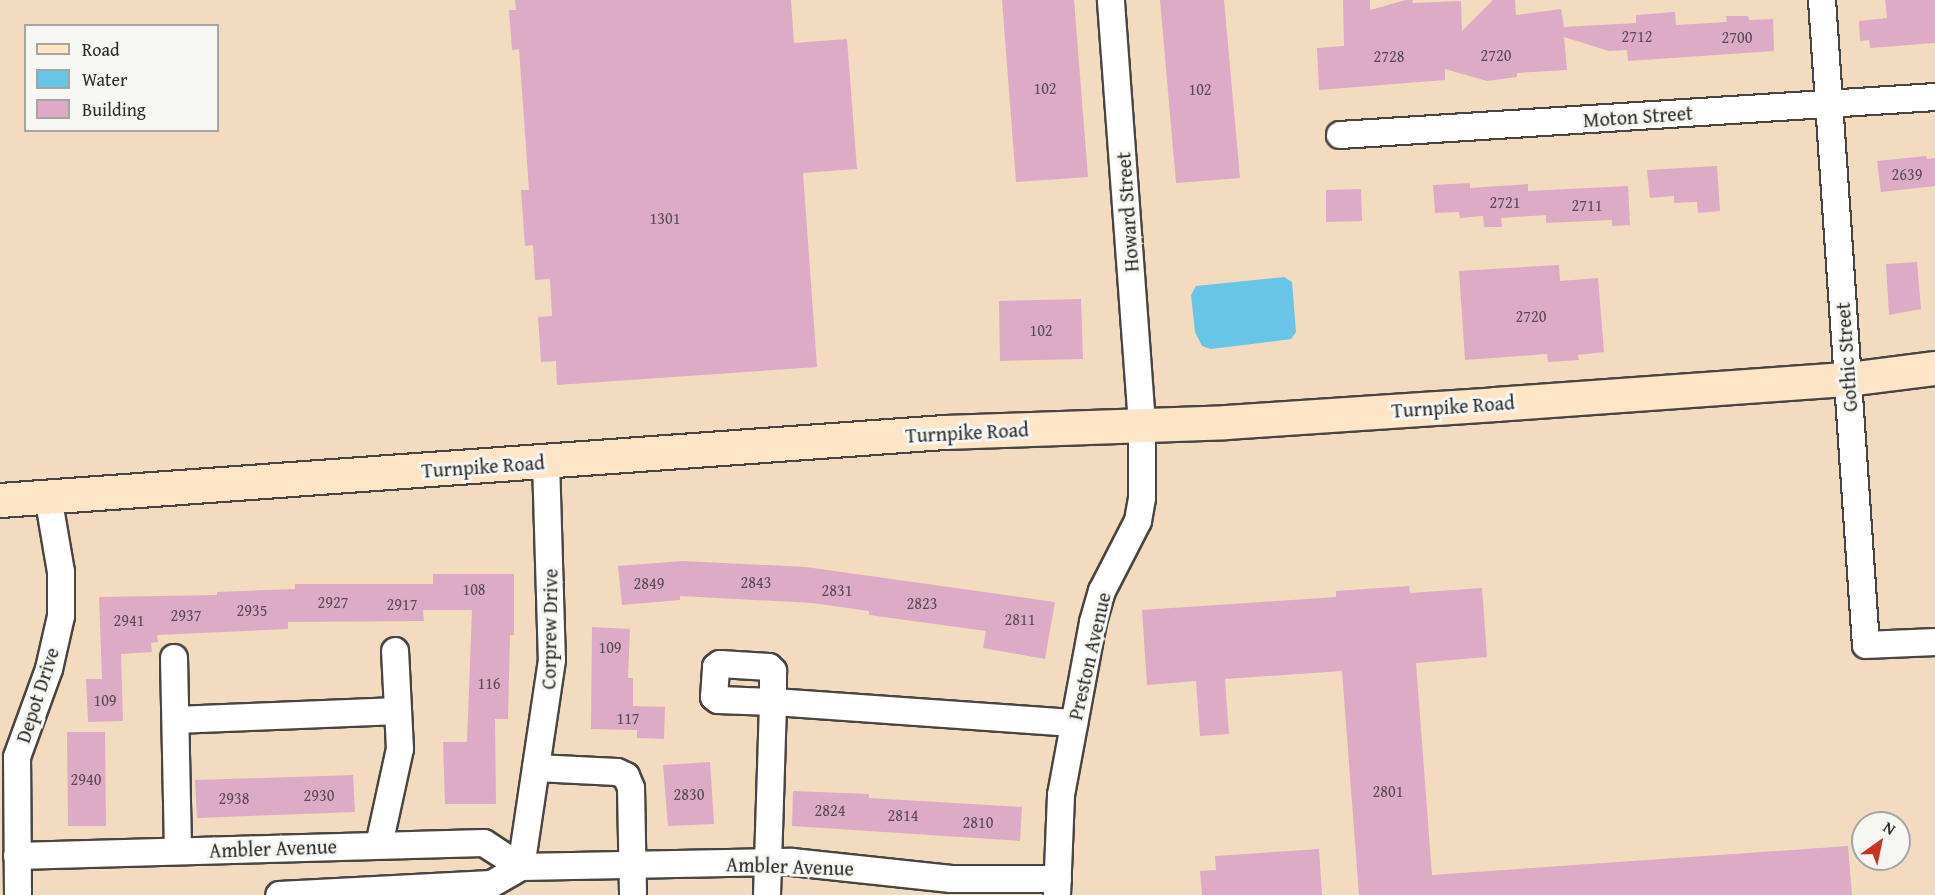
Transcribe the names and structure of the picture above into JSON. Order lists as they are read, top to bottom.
{
  "streets": {
    "main road": ["Turnpike Road"],
    "street": [
      "Moton Street",
      "Howard Street",
      "Gothic Street",
      "Corprew Drive",
      "Preston Avenue",
      "Depot Drive",
      "Ambler Avenue"
    ]
  },
  "crossings": [
    ["Moton Street", "Gothic Street"],
    ["Howard Street", "Turnpike Road"],
    ["Howard Street", "Preston Avenue"],
    ["Gothic Street", "Turnpike Road"],
    ["Turnpike Road", "Corprew Drive"],
    ["Turnpike Road", "Preston Avenue"],
    ["Turnpike Road", "Depot Drive"],
    ["Corprew Drive", "Ambler Avenue"],
    ["Preston Avenue", "Ambler Avenue"],
    ["Depot Drive", "Ambler Avenue"]
  ],
  "house_numbers": [
    "2712",
    "2700",
    "2720",
    "2728",
    "102",
    "102",
    "2639",
    "2721",
    "2711",
    "1301",
    "2720",
    "102",
    "2843",
    "2849",
    "108",
    "2831",
    "2927",
    "2823",
    "2917",
    "2935",
    "2937",
    "2811",
    "2941",
    "109",
    "116",
    "109",
    "117",
    "2940",
    "2801",
    "2830",
    "2930",
    "2938",
    "2824",
    "2814",
    "2810"
  ],
  "legend": ["Road", "Water", "Building"],
  "north": "top right"
}
